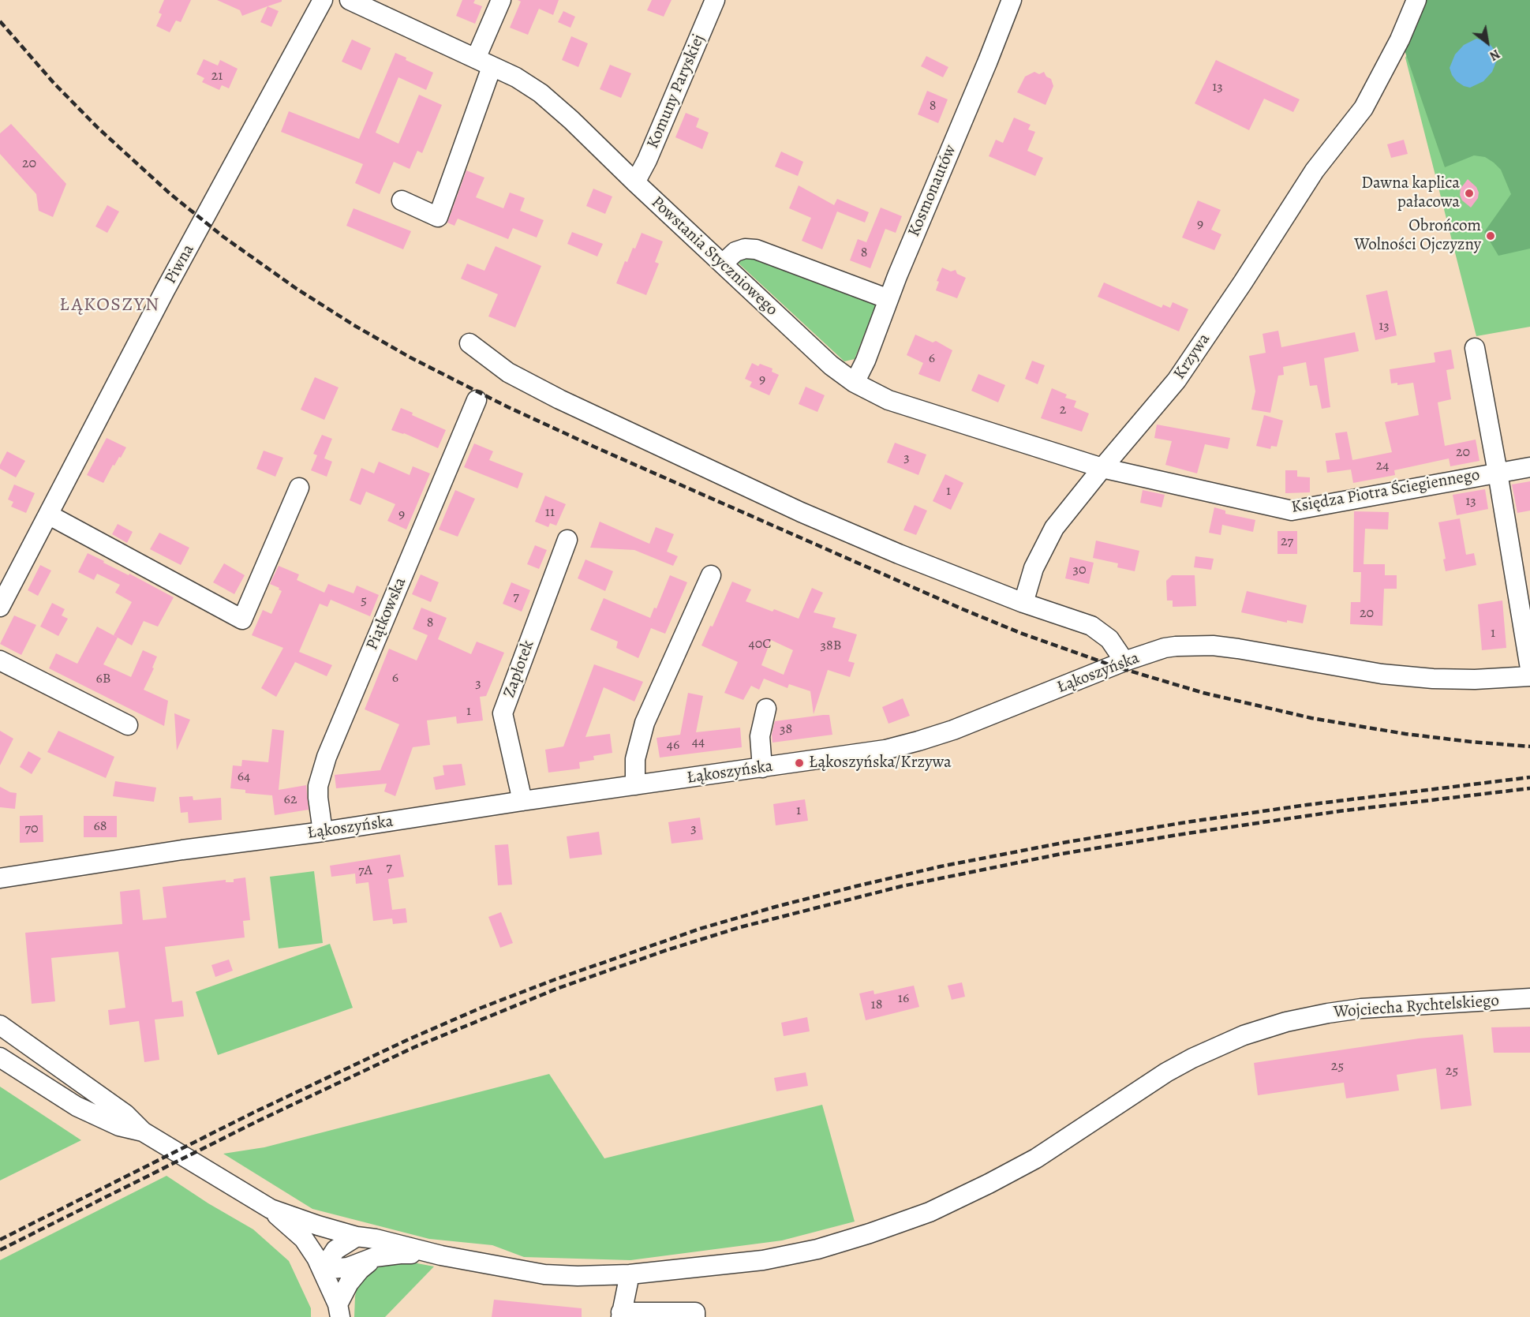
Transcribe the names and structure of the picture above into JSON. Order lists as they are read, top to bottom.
{
  "streets": {
    "street": [
      "Komuny Paryskiej",
      "Kosmonautów",
      "Powstania Styczniowego",
      "Piwna",
      "Krzywa",
      "Księdza Piotra Ściegiennego",
      "Piątkowska",
      "Zapłotek",
      "Łąkoszyńska",
      "Wojciecha Rychtelskiego"
    ]
  },
  "crossings": [
    ["Komuny Paryskiej", "Powstania Styczniowego"],
    ["Kosmonautów", "Powstania Styczniowego"],
    ["Powstania Styczniowego", "Krzywa"],
    ["Powstania Styczniowego", "Księdza Piotra Ściegiennego"],
    ["Krzywa", "Księdza Piotra Ściegiennego"],
    ["Piątkowska", "Łąkoszyńska"],
    ["Zapłotek", "Łąkoszyńska"]
  ],
  "districts": ["ŁĄKOSZYN"],
  "places": ["Dawna kaplica pałacowa", "Obrońcom Wolności Ojczyzny", "Łąkoszyńska/Krzywa"],
  "house_numbers": [
    "21",
    "13",
    "8",
    "20",
    "9",
    "8",
    "13",
    "6",
    "9",
    "2",
    "20",
    "3",
    "24",
    "1",
    "13",
    "11",
    "9",
    "27",
    "30",
    "7",
    "5",
    "20",
    "8",
    "1",
    "40C",
    "38B",
    "6",
    "6B",
    "3",
    "1",
    "38",
    "44",
    "46",
    "64",
    "62",
    "1",
    "68",
    "70",
    "3",
    "7",
    "7A",
    "16",
    "18",
    "25",
    "25"
  ],
  "north": "bottom right"
}
